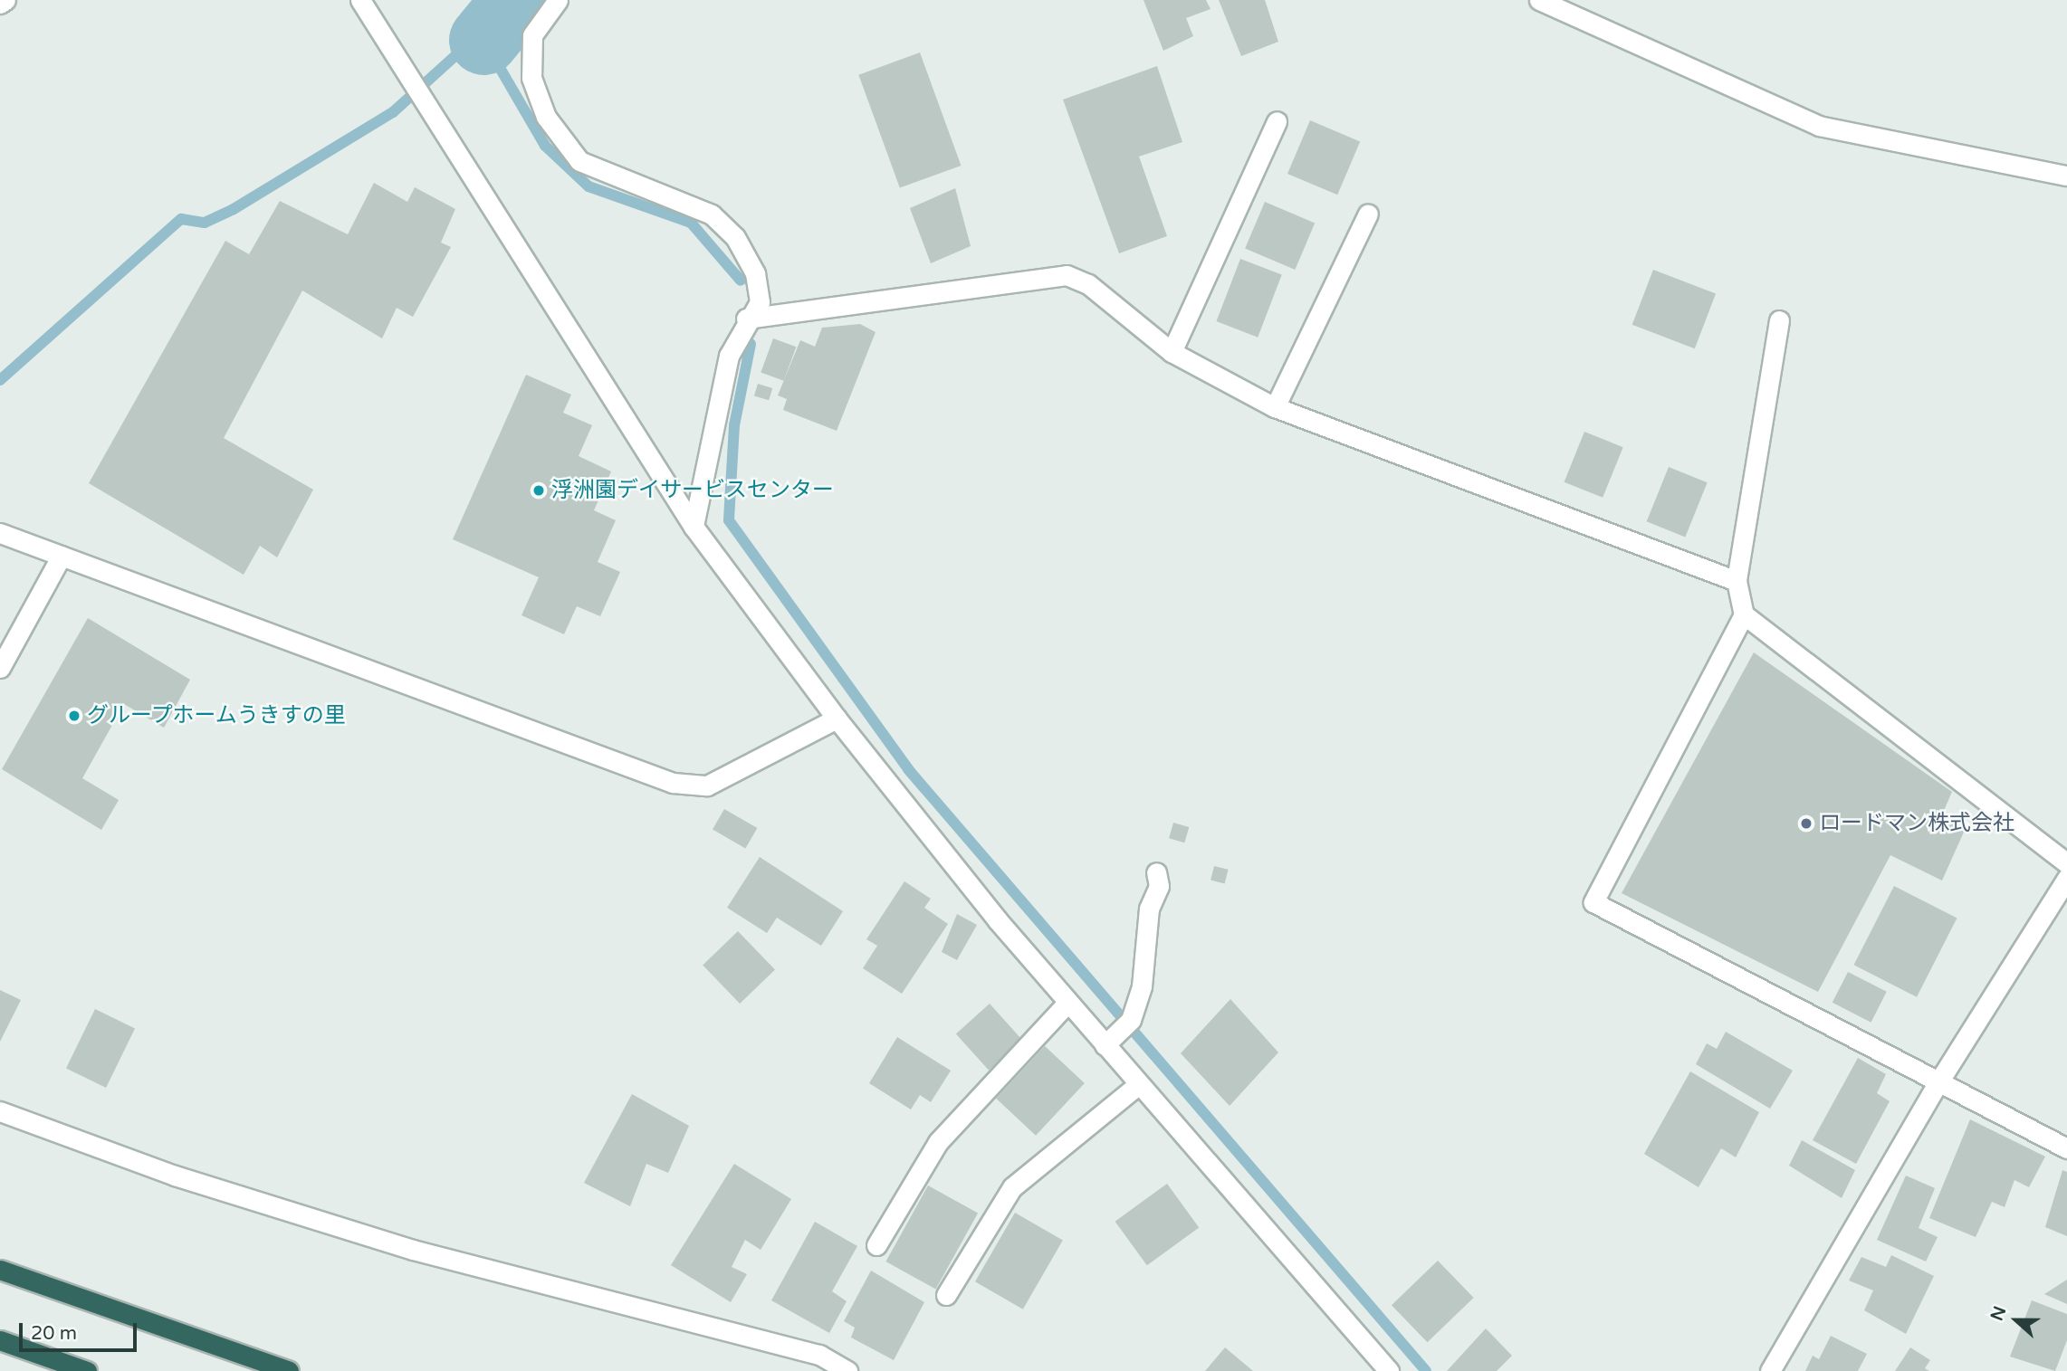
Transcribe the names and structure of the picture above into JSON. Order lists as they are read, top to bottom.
{
  "places": ["浮洲園デイサービスセンター", "グループホームうきすの里", "ロードマン株式会社"],
  "scale_bar": "20 m",
  "north": "left"
}
